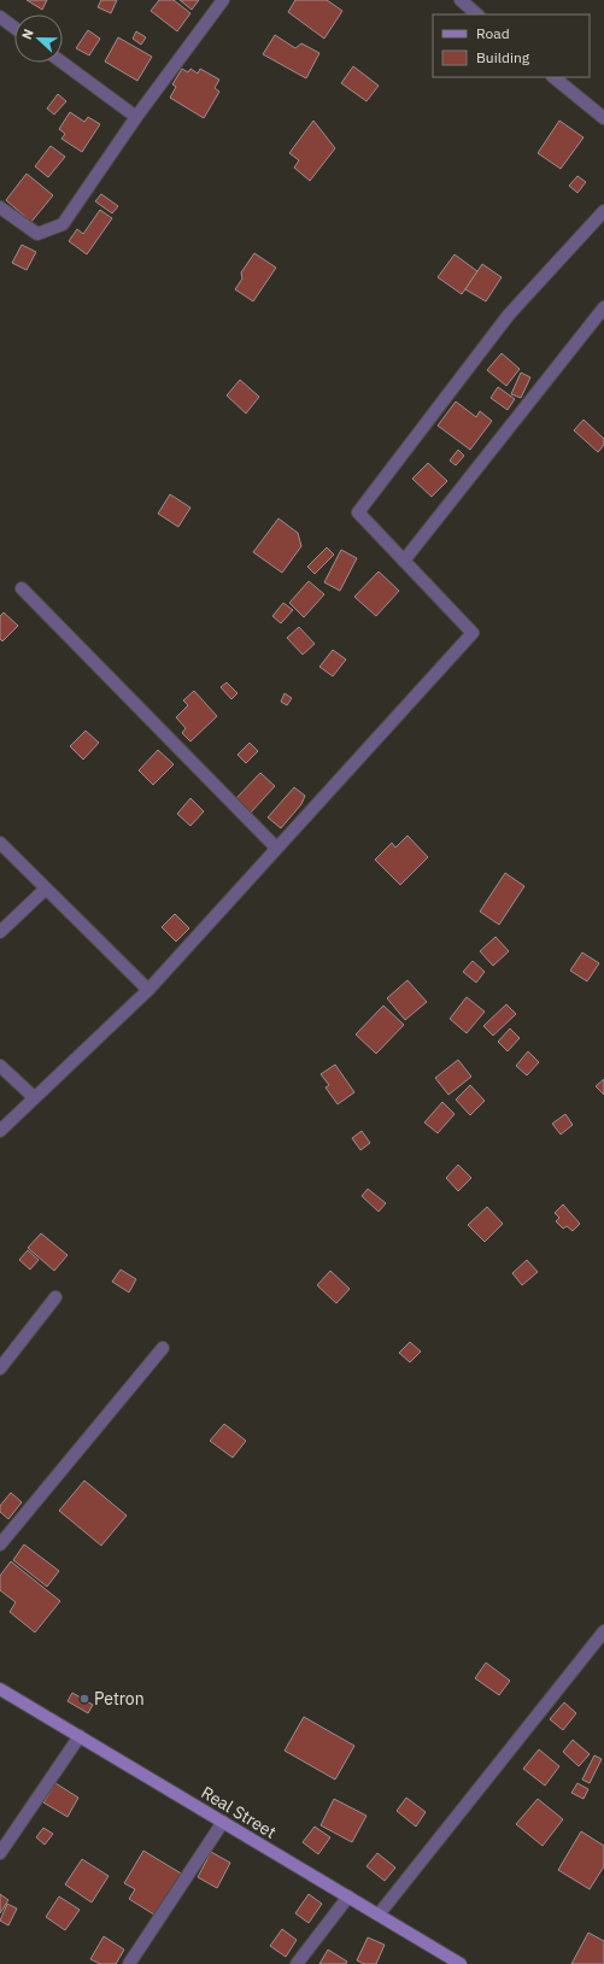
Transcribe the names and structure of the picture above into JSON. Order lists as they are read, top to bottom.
{
  "streets": {
    "main road": ["Real Street"]
  },
  "places": ["Petron"],
  "legend": ["Road", "Building"],
  "north": "left"
}
